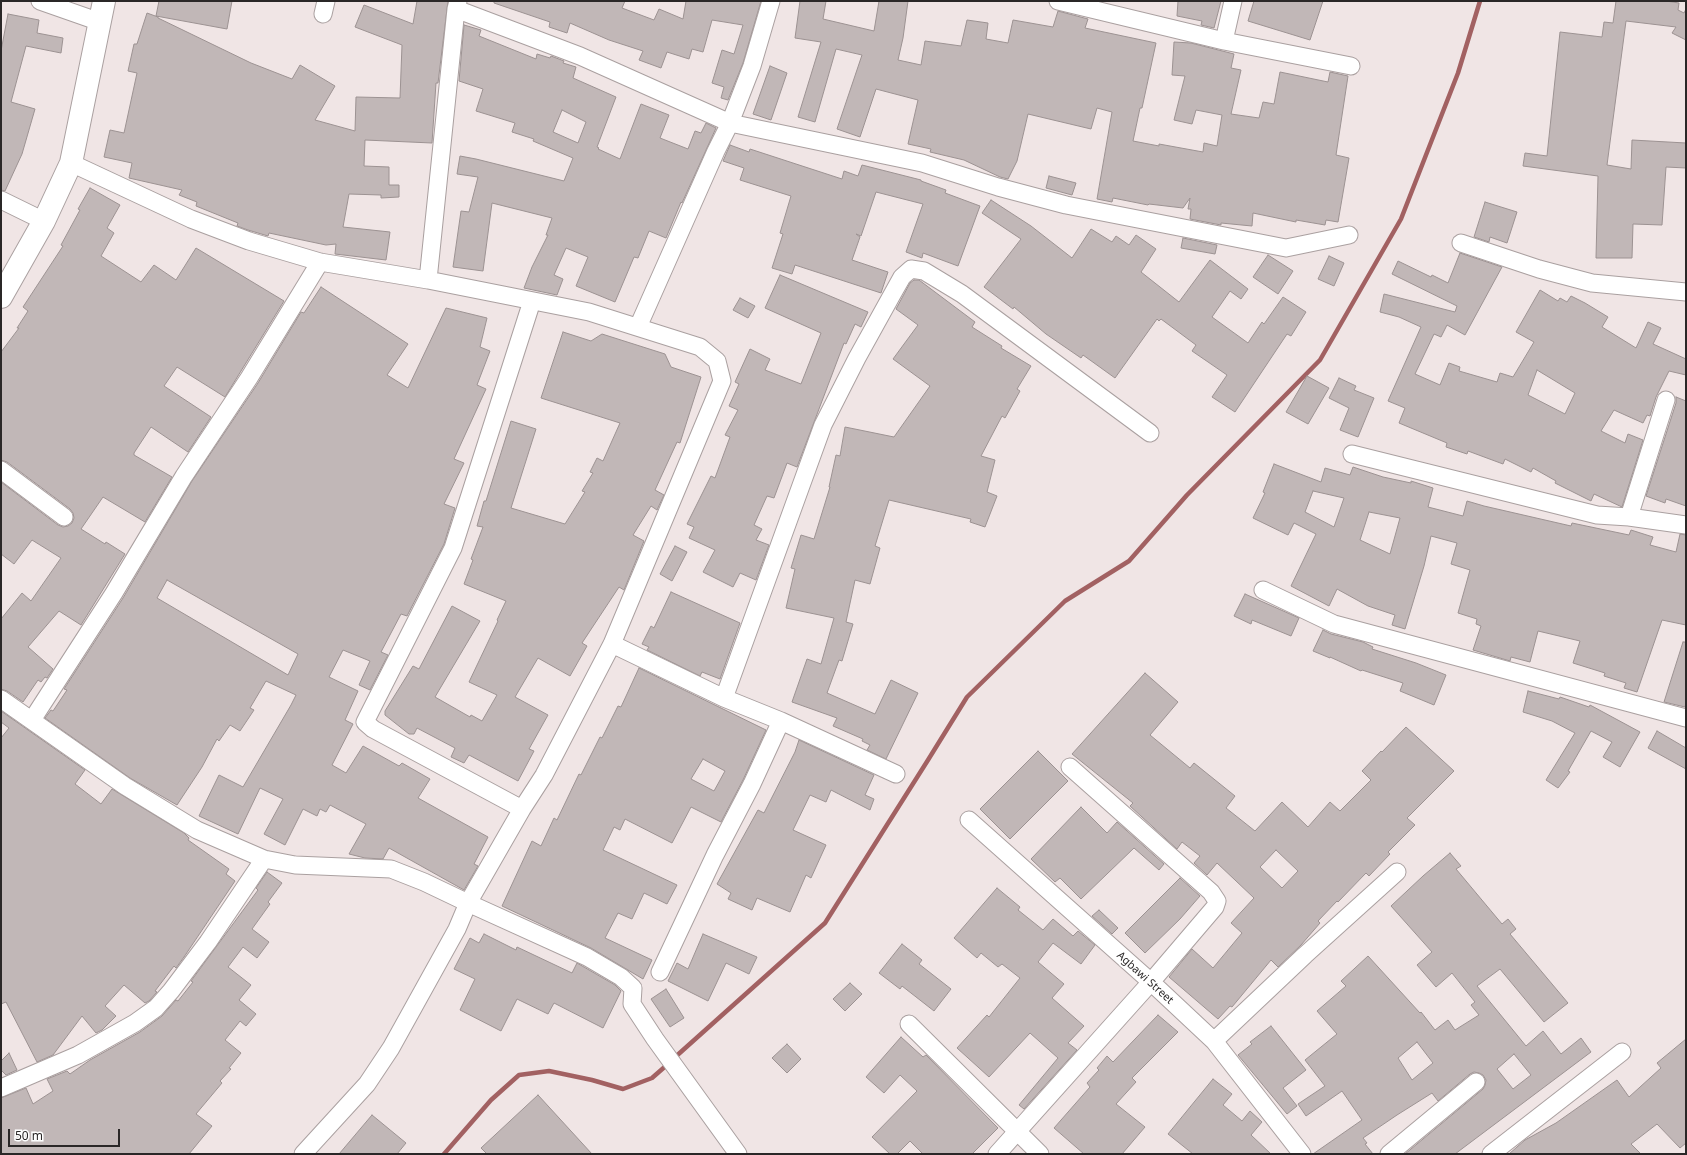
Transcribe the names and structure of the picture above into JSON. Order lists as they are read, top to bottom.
{
  "streets": {
    "street": ["Agbawi Street"]
  },
  "scale_bar": "50 m"
}
